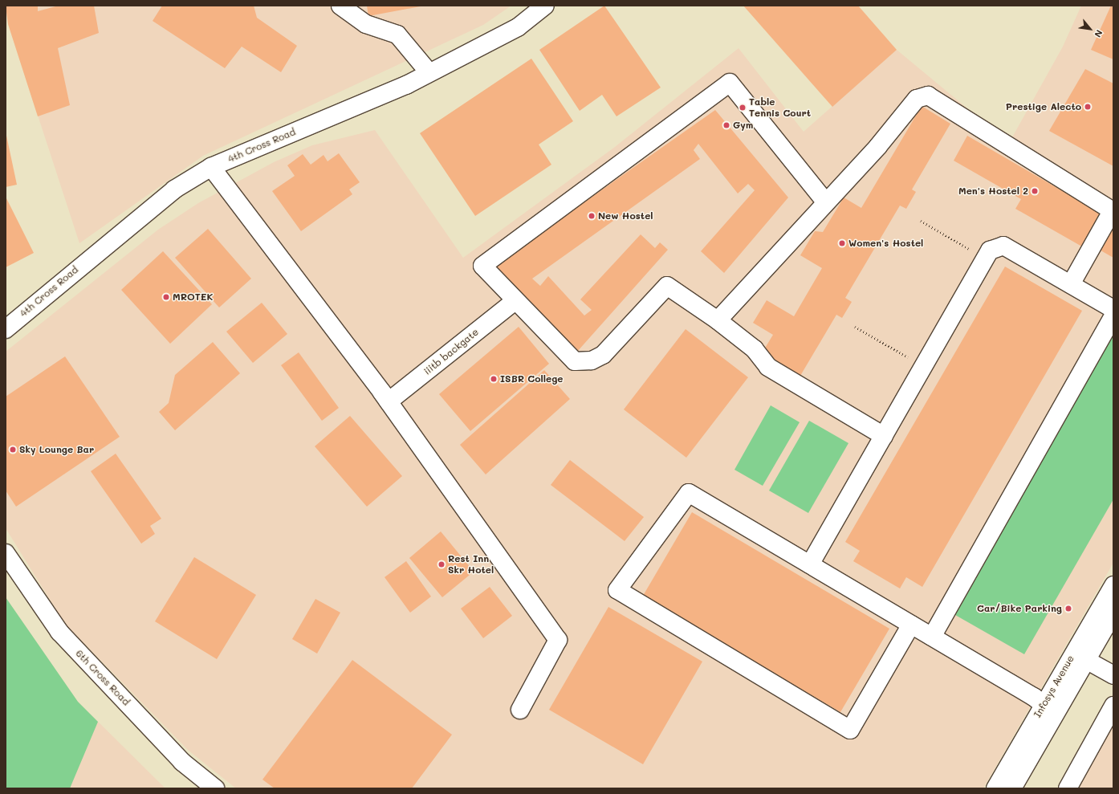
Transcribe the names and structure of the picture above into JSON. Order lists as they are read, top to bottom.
{
  "streets": {
    "street": [
      "4th Cross Road",
      "iiitb backgate",
      "6th Cross Road",
      "Infosys Avenue"
    ]
  },
  "places": [
    "Prestige Alecto",
    "Table Tennis Court",
    "Gym",
    "Men's Hostel 2",
    "New Hostel",
    "Women's Hostel",
    "MROTEK",
    "ISBR College",
    "Sky Lounge Bar",
    "Rest Inn Skr Hotel",
    "Car/Bike Parking"
  ],
  "north": "bottom right"
}
